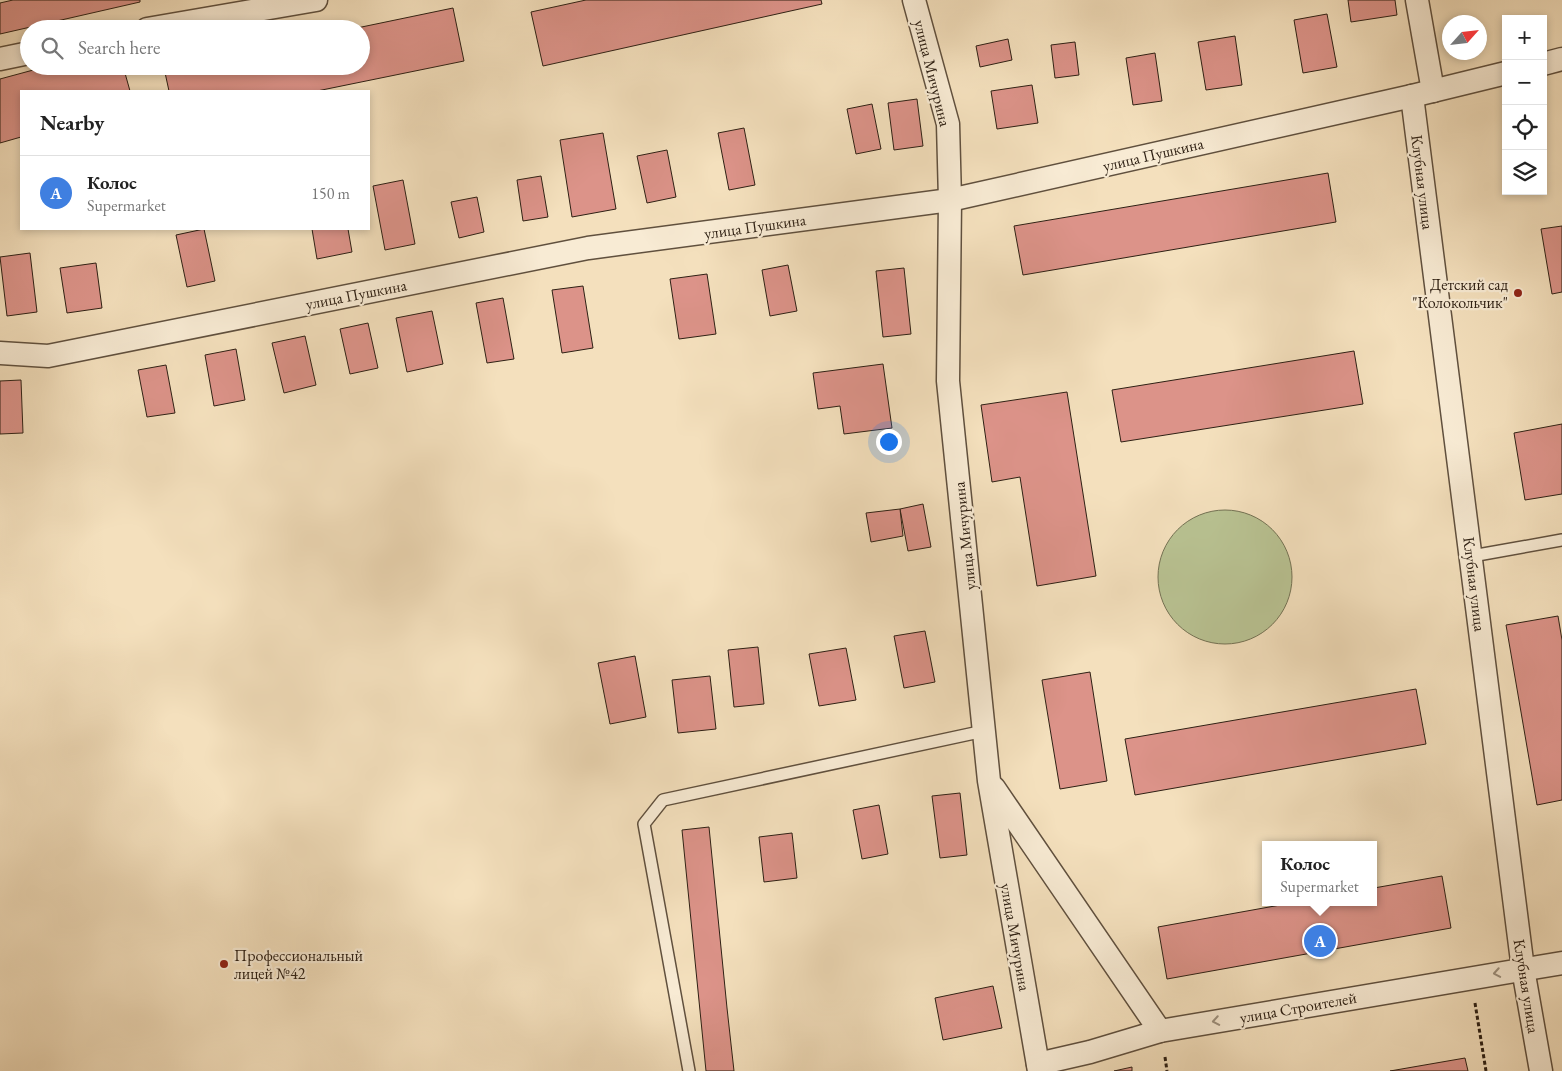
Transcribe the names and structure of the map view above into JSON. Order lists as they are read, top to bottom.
{
  "streets": {
    "street": [
      "улица Мичурина",
      "улица Пушкина",
      "Клубная улица",
      "улица Строителей"
    ]
  },
  "crossings": [
    ["улица Мичурина", "улица Пушкина"],
    ["улица Мичурина", "улица Строителей"],
    ["улица Пушкина", "Клубная улица"],
    ["Клубная улица", "улица Строителей"]
  ],
  "one_way": ["улица Строителей"],
  "places": ["Детский сад \"Колокольчик\"", "Профессиональный лицей №42"],
  "north": "top right",
  "page": {
    "map_buttons": ["+", "−"],
    "search": "Search here",
    "heading": "Nearby",
    "list": [
      {
        "mark": "A",
        "name": "Колос",
        "note": "Supermarket",
        "value": "150 m"
      }
    ],
    "popup": ["Колос", "Supermarket"],
    "pins": "A"
  }
}
